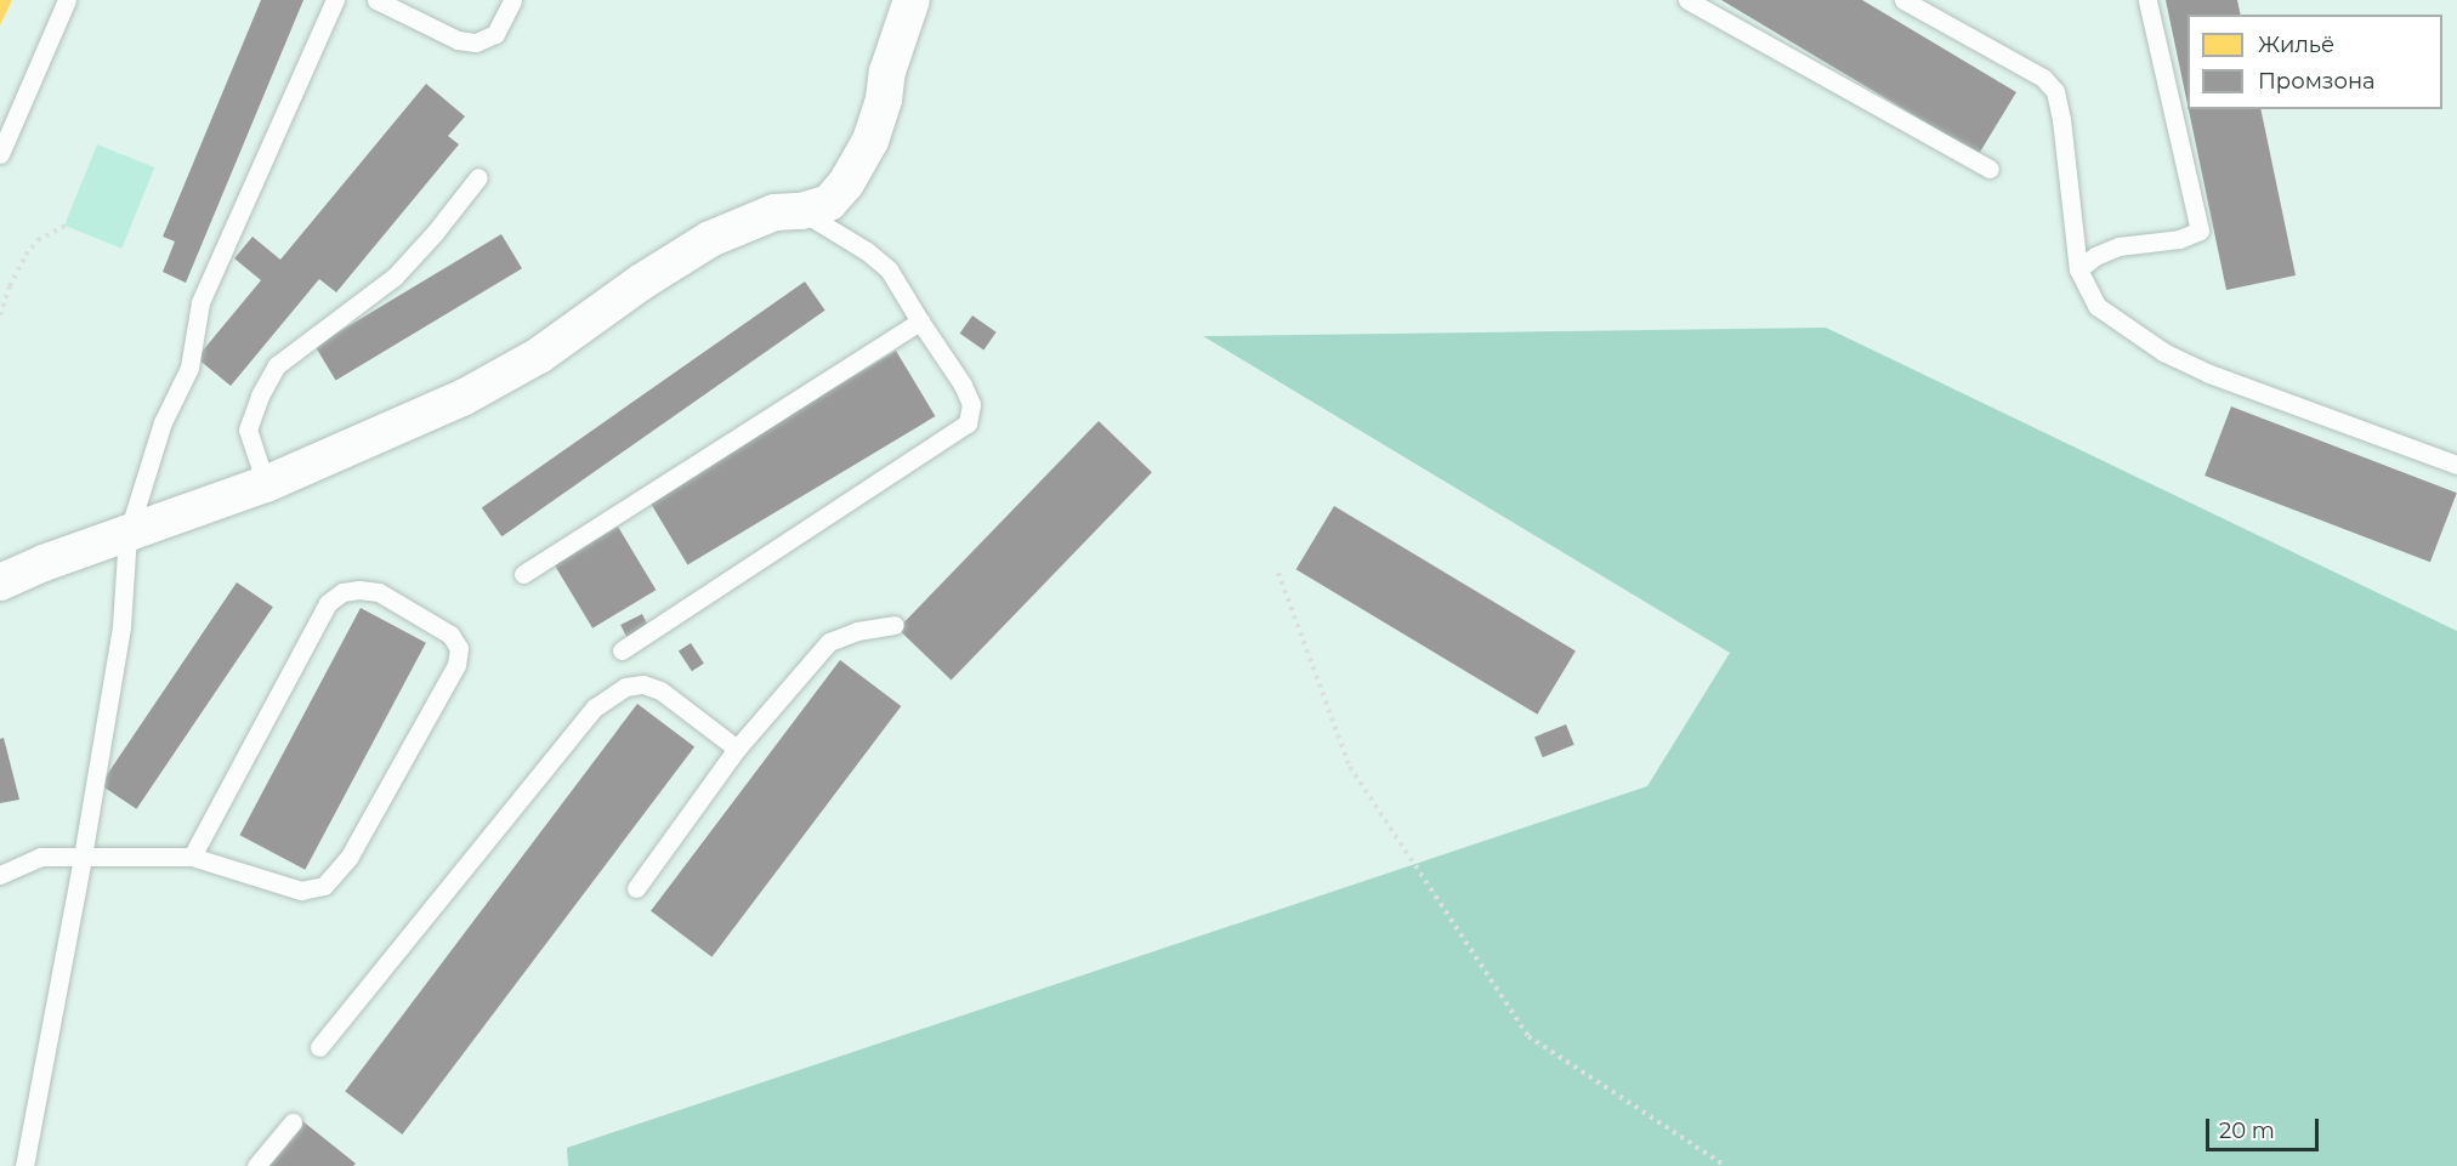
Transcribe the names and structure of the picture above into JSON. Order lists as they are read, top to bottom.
{
  "legend": ["Жильё", "Промзона"],
  "scale_bar": "20 m"
}
